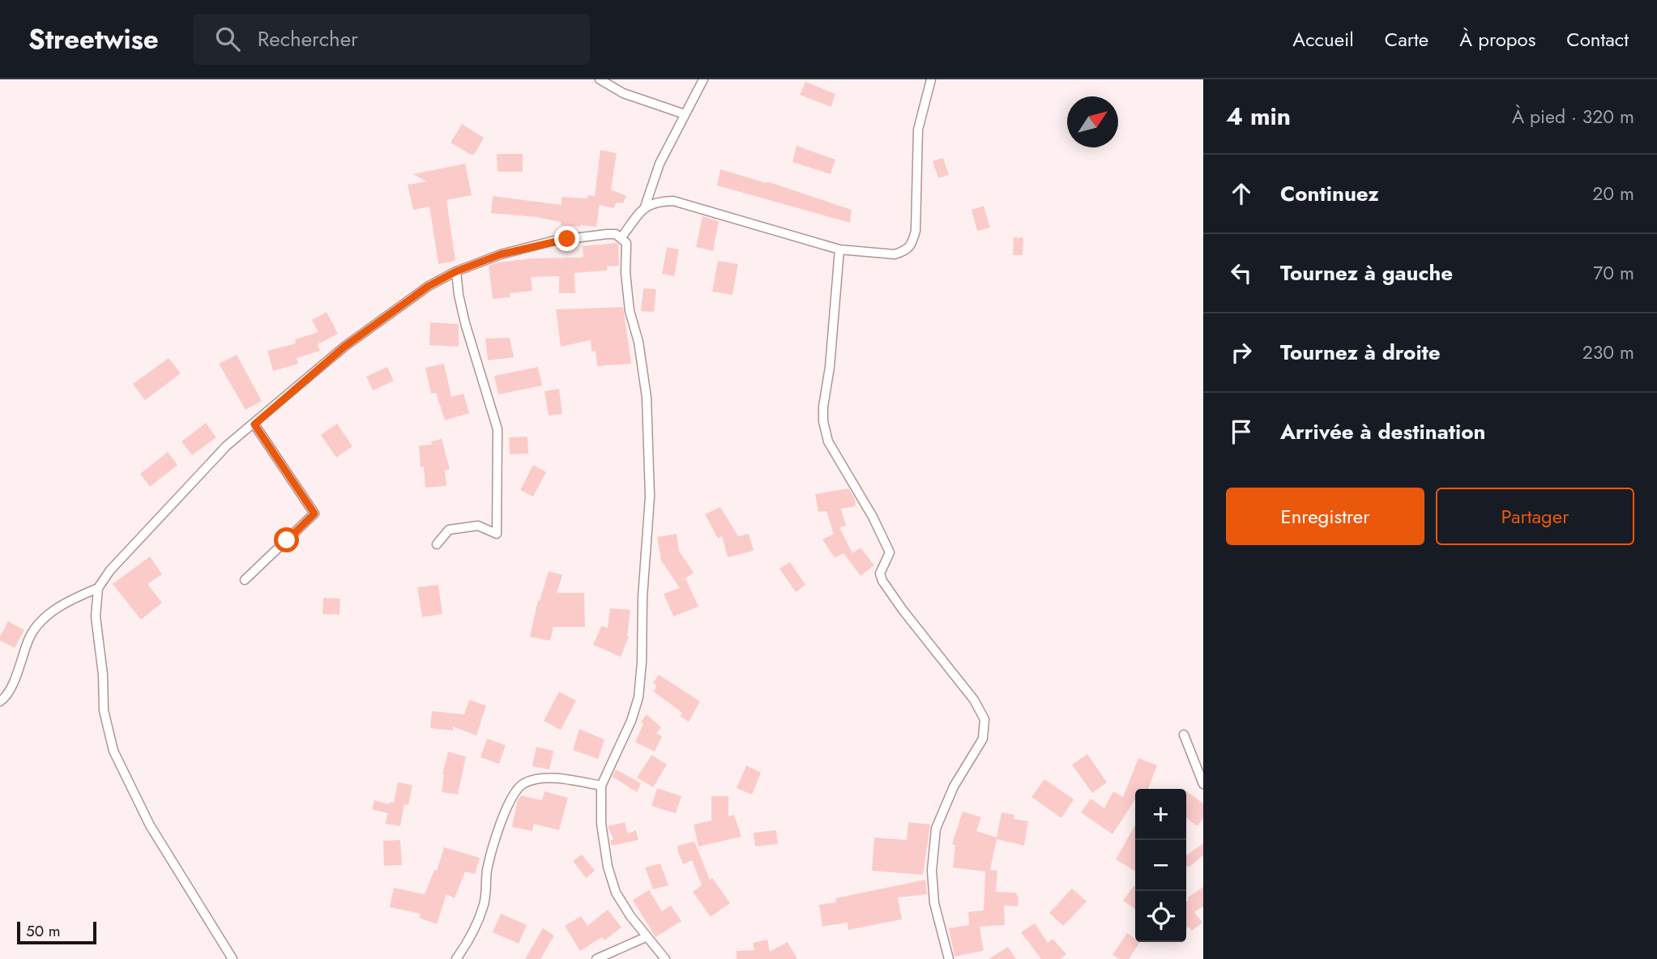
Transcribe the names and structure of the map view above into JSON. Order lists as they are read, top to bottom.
{
  "scale_bar": "50 m",
  "north": "top right",
  "page": {
    "header": "Streetwise",
    "search": "Rechercher",
    "nav": [
      "Accueil",
      "Carte",
      "À propos",
      "Contact"
    ],
    "heading": ["4 min", "À pied · 320 m"],
    "list": [
      ["Continuez", "20 m"],
      ["Tournez à gauche", "70 m"],
      ["Tournez à droite", "230 m"],
      "Arrivée à destination"
    ],
    "buttons": ["Enregistrer", "Partager"],
    "map_buttons": ["+", "−"],
    "scale": "50 m"
  }
}
